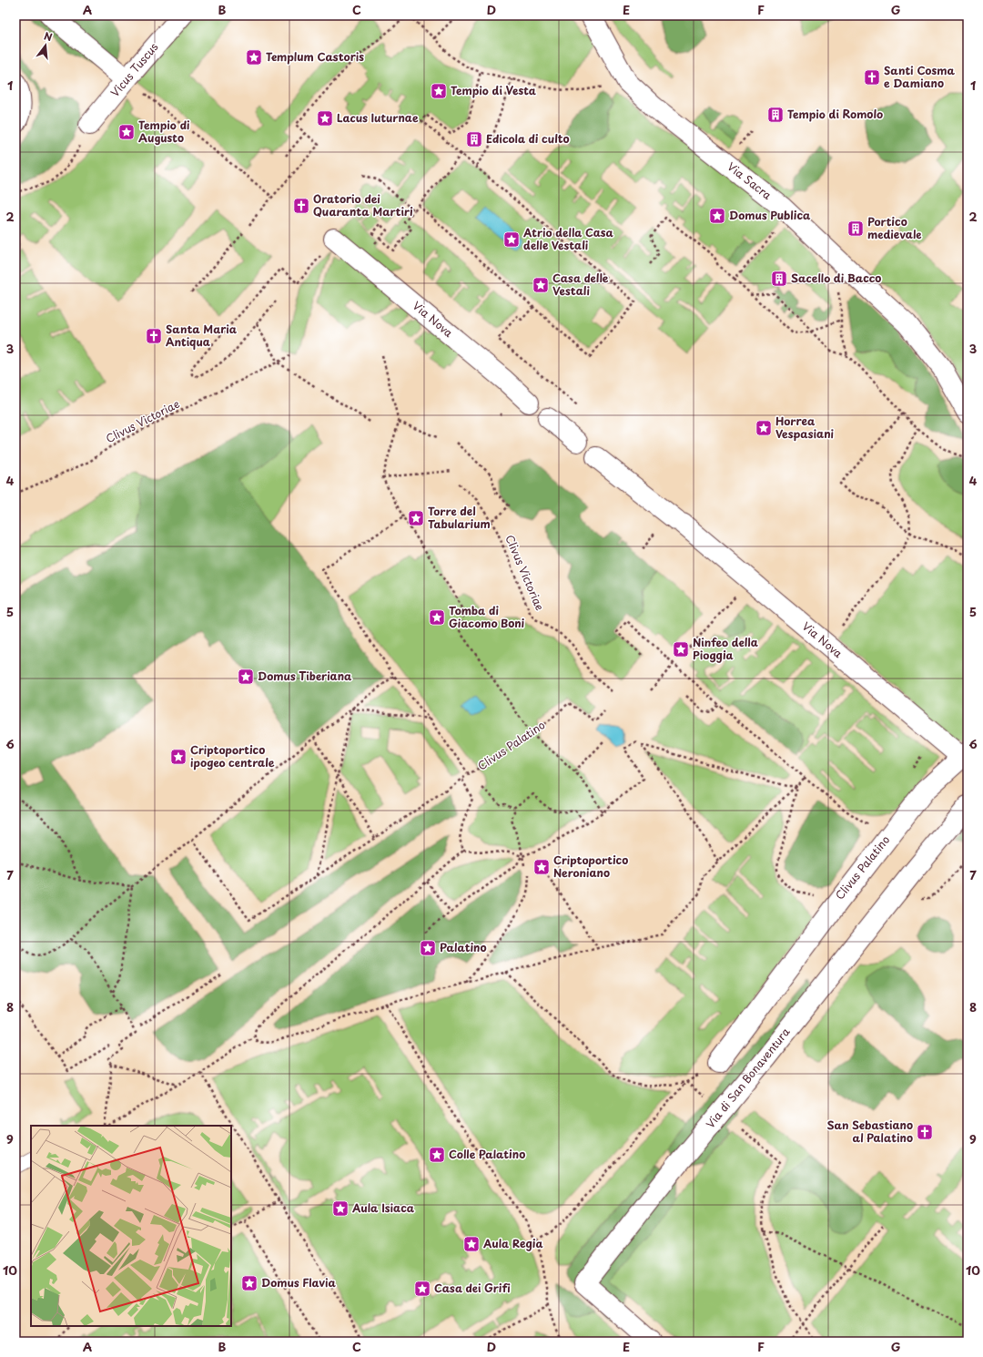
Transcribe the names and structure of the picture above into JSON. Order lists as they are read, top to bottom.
{
  "streets": {
    "street": [
      "Vicus Tuscus",
      "Via Sacra",
      "Via Nova",
      "Clivus Palatino",
      "Via di San Bonaventura"
    ],
    "path": ["Clivus Victoriae"]
  },
  "crossings": [
    ["Via Nova", "Clivus Palatino"]
  ],
  "places": {
    "place": [
      "Templum Castoris",
      "Tempio di Vesta",
      "Lacus Iuturnae",
      "Tempio di Augusto",
      "Domus Publica",
      "Atrio della Casa delle Vestali",
      "Casa delle Vestali",
      "Horrea Vespasiani",
      "Torre del Tabularium",
      "Tomba di Giacomo Boni",
      "Ninfeo della Pioggia",
      "Domus Tiberiana",
      "Criptoportico ipogeo centrale",
      "Criptoportico Neroniano",
      "Palatino",
      "Colle Palatino",
      "Aula Isiaca",
      "Aula Regia",
      "Domus Flavia",
      "Casa dei Grifi"
    ],
    "church": [
      "Santi Cosma e Damiano",
      "Oratorio dei Quaranta Martiri",
      "Santa Maria Antiqua",
      "San Sebastiano al Palatino"
    ],
    "building": [
      "Tempio di Romolo",
      "Edicola di culto",
      "Portico medievale",
      "Sacello di Bacco"
    ]
  },
  "north": "top",
  "grid": {
    "columns": [
      "A",
      "B",
      "C",
      "D",
      "E",
      "F",
      "G"
    ],
    "rows": [
      "1",
      "2",
      "3",
      "4",
      "5",
      "6",
      "7",
      "8",
      "9",
      "10"
    ]
  }
}
